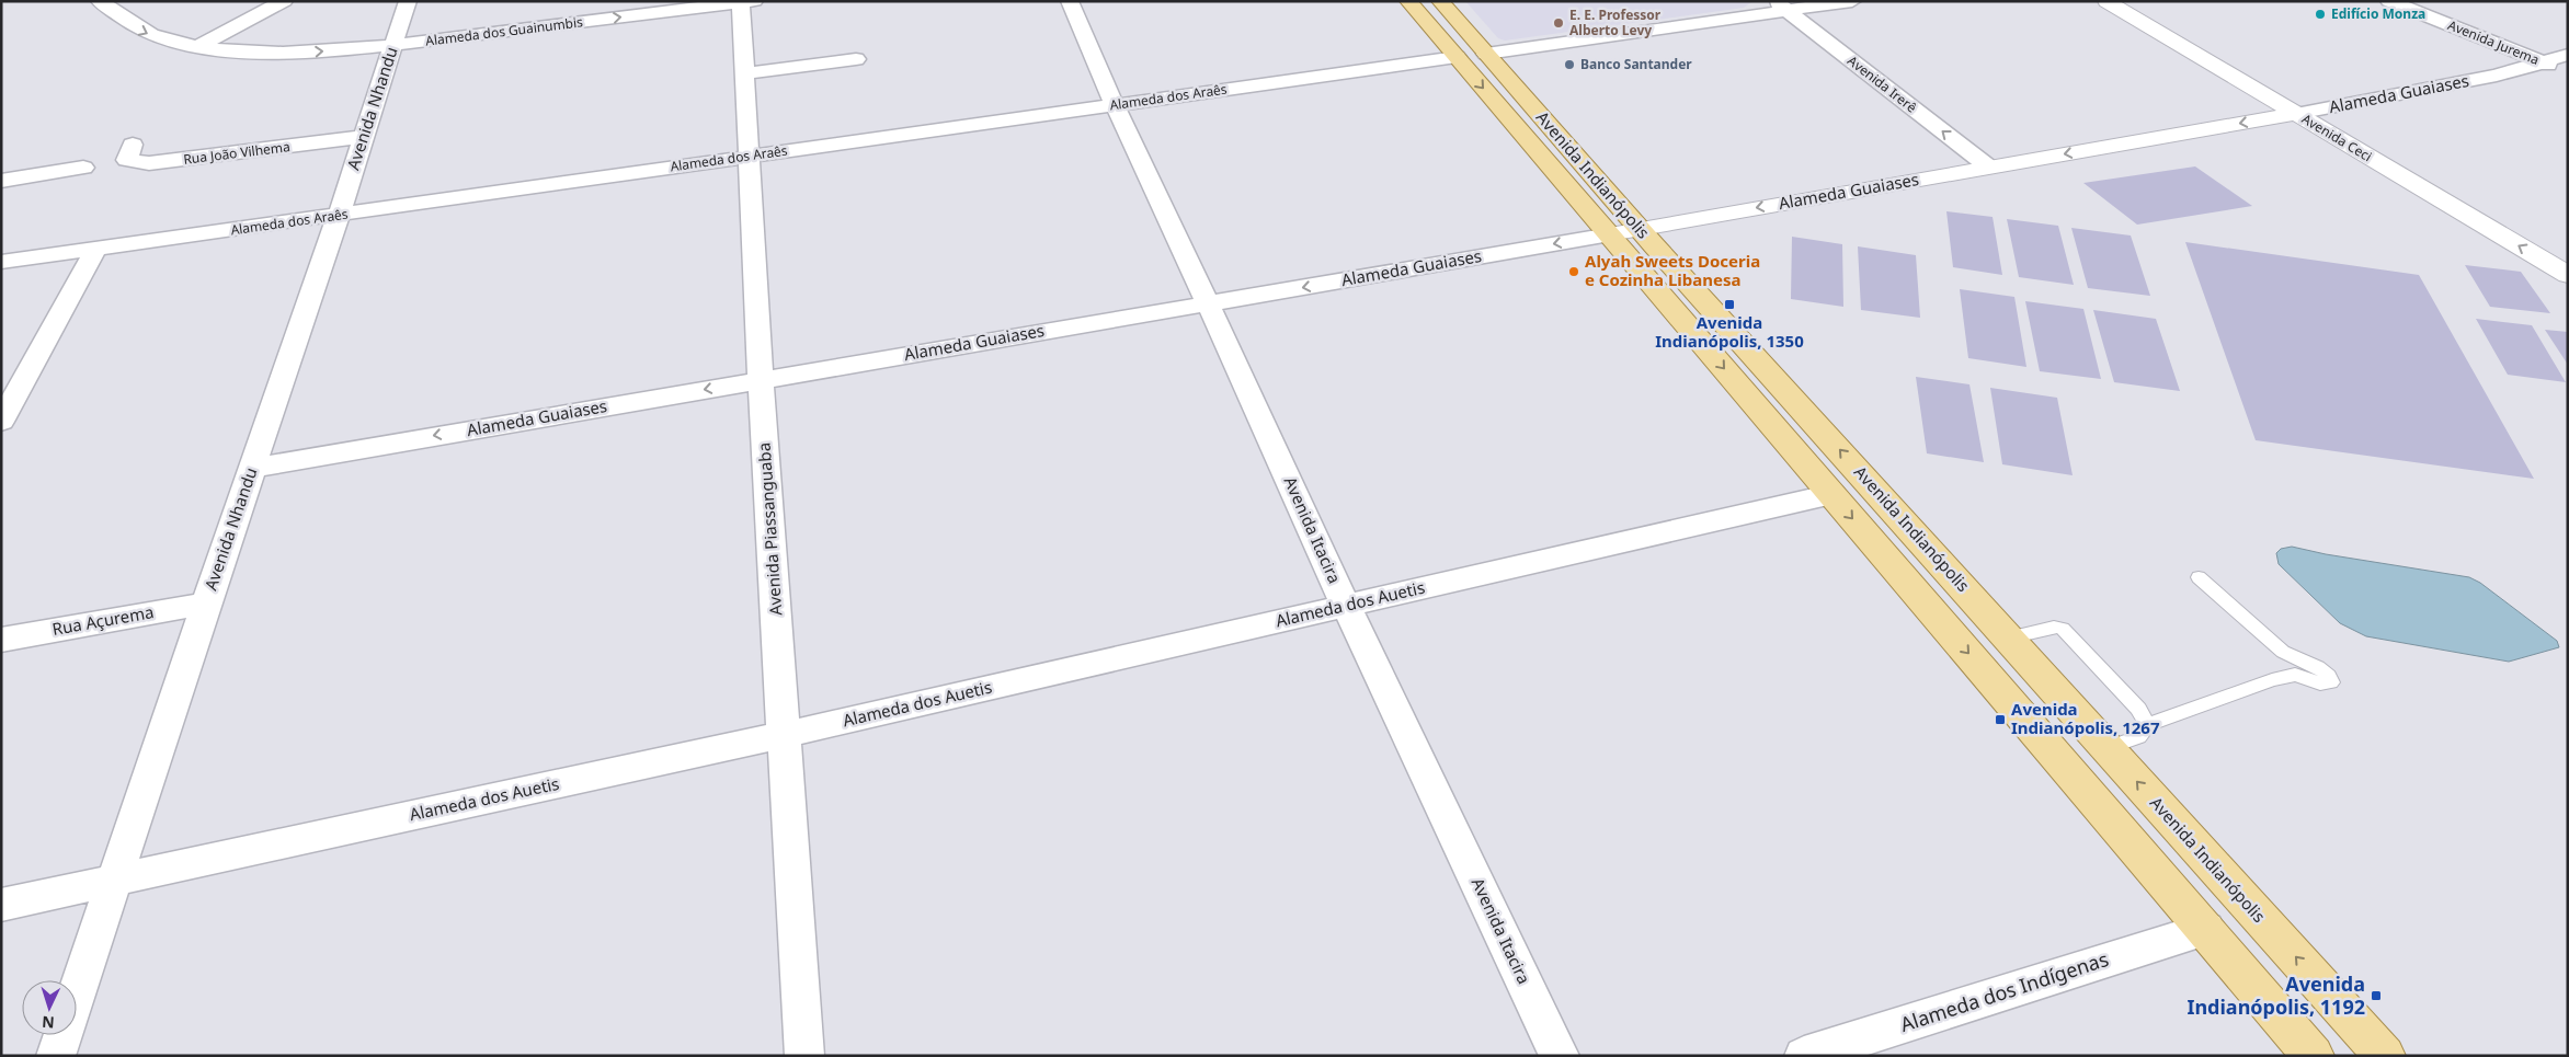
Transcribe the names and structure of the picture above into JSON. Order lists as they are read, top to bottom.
{
  "streets": {
    "main road": ["Avenida Indianópolis"],
    "street": [
      "Alameda dos Guainumbis",
      "Avenida Jurema",
      "Avenida Irerê",
      "Alameda Guaiases",
      "Alameda dos Araês",
      "Avenida Nhandu",
      "Avenida Ceci",
      "Rua João Vilhema",
      "Avenida Piassanguaba",
      "Avenida Itacira",
      "Alameda dos Auetis",
      "Rua Açurema",
      "Alameda dos Indígenas"
    ]
  },
  "crossings": [
    ["Alameda dos Guainumbis", "Avenida Nhandu"],
    ["Alameda dos Guainumbis", "Avenida Piassanguaba"],
    ["Avenida Jurema", "Alameda Guaiases"],
    ["Avenida Irerê", "Alameda Guaiases"],
    ["Alameda Guaiases", "Avenida Nhandu"],
    ["Alameda Guaiases", "Avenida Ceci"],
    ["Alameda Guaiases", "Avenida Indianópolis"],
    ["Alameda Guaiases", "Avenida Piassanguaba"],
    ["Alameda Guaiases", "Avenida Itacira"],
    ["Alameda dos Araês", "Avenida Nhandu"],
    ["Alameda dos Araês", "Avenida Indianópolis"],
    ["Alameda dos Araês", "Avenida Piassanguaba"],
    ["Alameda dos Araês", "Avenida Itacira"],
    ["Avenida Nhandu", "Rua João Vilhema"],
    ["Avenida Nhandu", "Alameda dos Auetis"],
    ["Avenida Nhandu", "Rua Açurema"],
    ["Avenida Indianópolis", "Alameda dos Auetis"],
    ["Avenida Indianópolis", "Alameda dos Indígenas"],
    ["Avenida Piassanguaba", "Alameda dos Auetis"],
    ["Avenida Itacira", "Alameda dos Auetis"]
  ],
  "one_way": [
    "Alameda dos Guainumbis",
    "Avenida Irerê",
    "Alameda Guaiases",
    "Avenida Ceci"
  ],
  "places": {
    "other": [
      "Edifício Monza",
      "E. E. Professor Alberto Levy",
      "Banco Santander",
      "Alyah Sweets Doceria e Cozinha Libanesa"
    ],
    "transit": ["Avenida Indianópolis, 1350", "Avenida Indianópolis, 1267", "Avenida Indianópolis, 1192"]
  },
  "north": "bottom"
}
